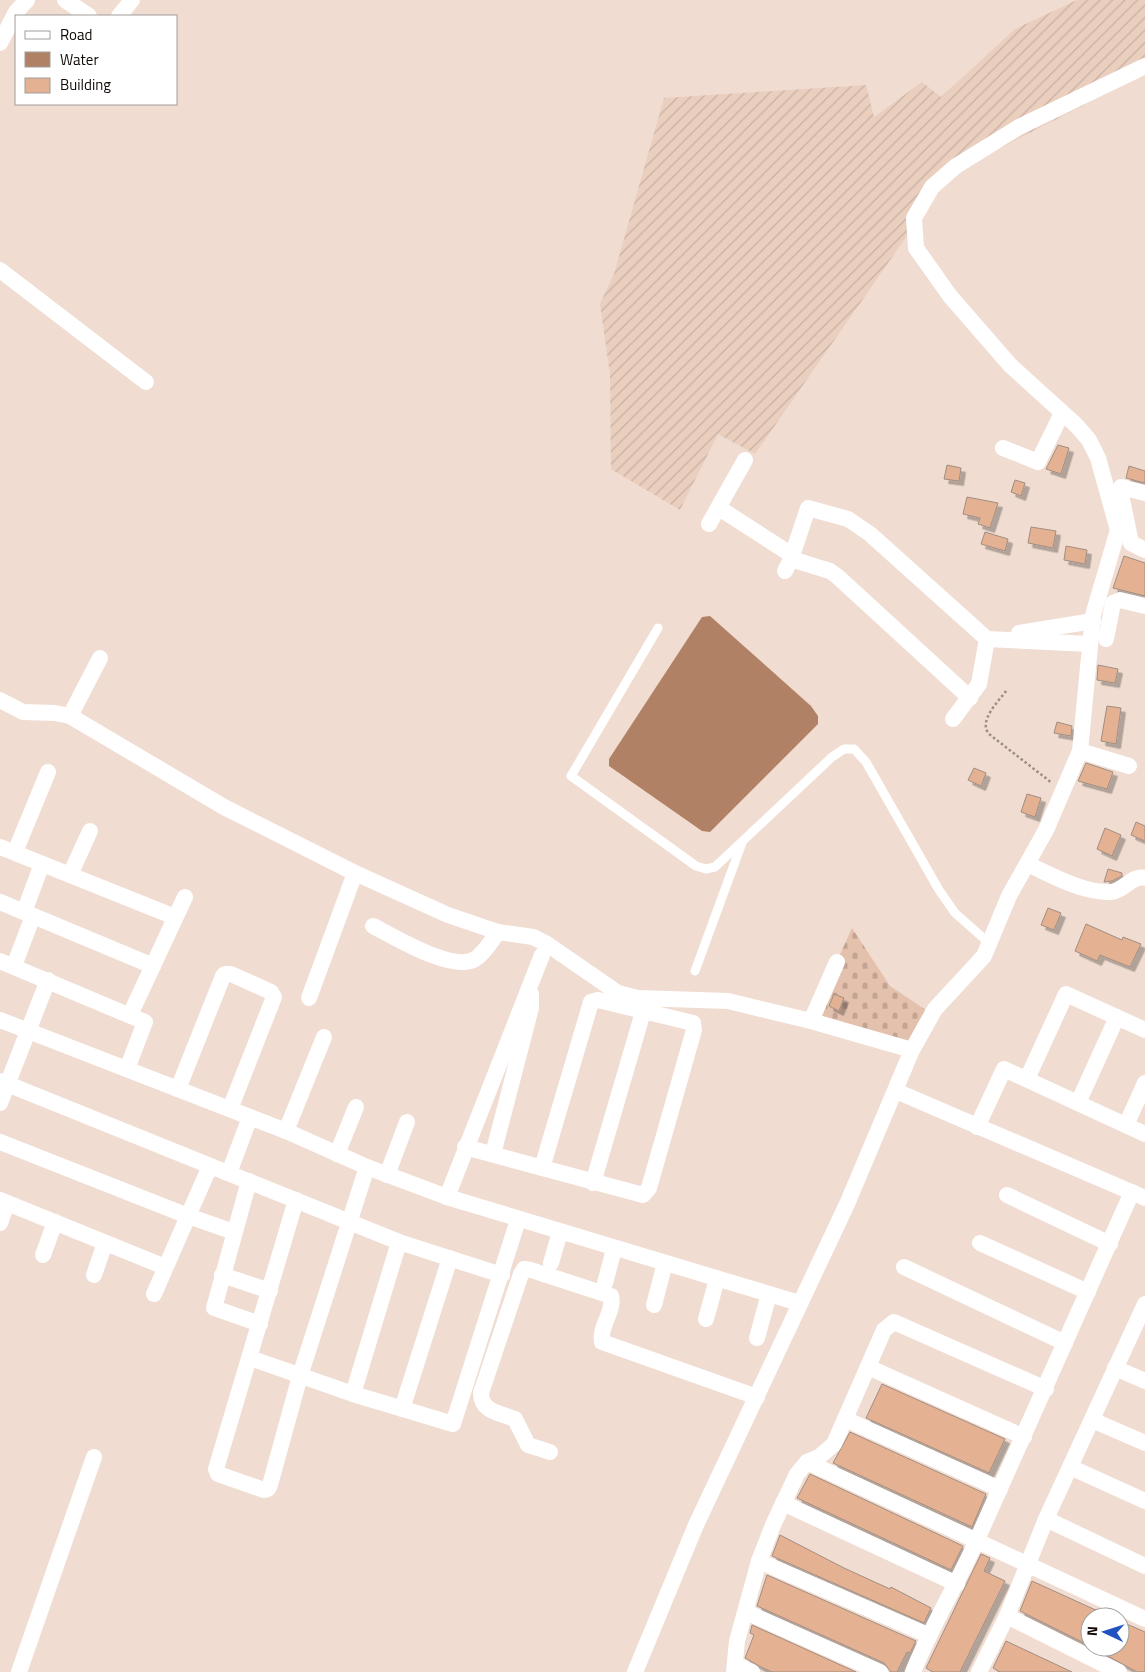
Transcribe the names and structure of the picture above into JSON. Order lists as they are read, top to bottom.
{
  "legend": ["Road", "Water", "Building"],
  "north": "left"
}
